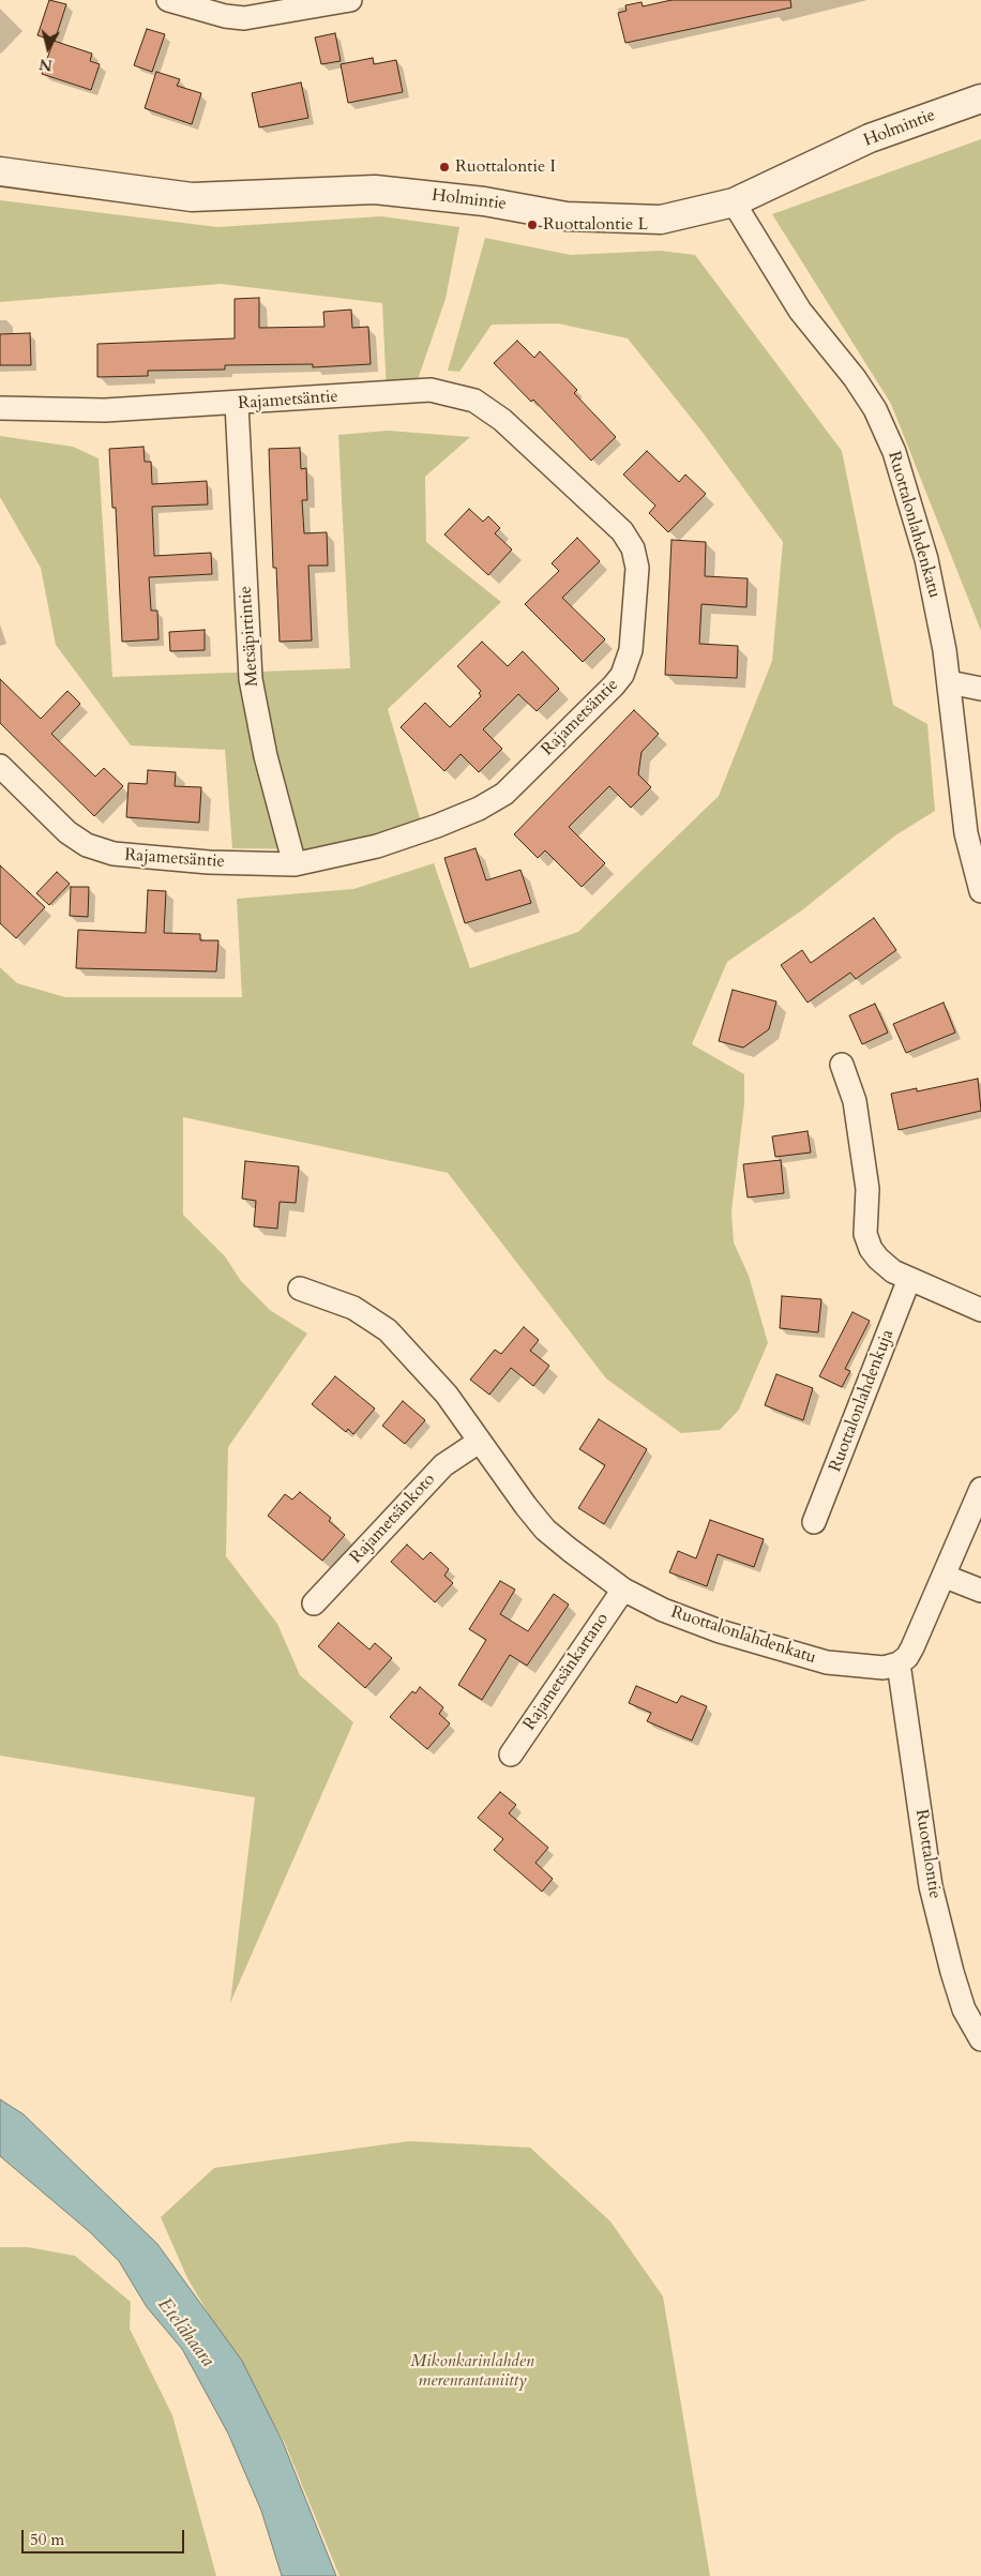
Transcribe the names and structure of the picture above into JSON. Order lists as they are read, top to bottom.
{
  "streets": {
    "street": [
      "Holmintie",
      "Rajametsäntie",
      "Ruottalonlahdenkatu",
      "Metsäpirtintie",
      "Ruottalonlahdenkuja",
      "Rajametsänkoto",
      "Rajametsänkartano",
      "Ruottalontie"
    ]
  },
  "crossings": [
    ["Holmintie", "Ruottalonlahdenkatu"],
    ["Rajametsäntie", "Metsäpirtintie"],
    ["Ruottalonlahdenkatu", "Rajametsänkoto"],
    ["Ruottalonlahdenkatu", "Rajametsänkartano"],
    ["Ruottalonlahdenkatu", "Ruottalontie"]
  ],
  "water": ["Etelähaara"],
  "parks": ["Mikonkarinlahden merenrantaniitty"],
  "places": ["Ruottalontie I", "Ruottalontie L"],
  "scale_bar": "50 m",
  "north": "bottom"
}
